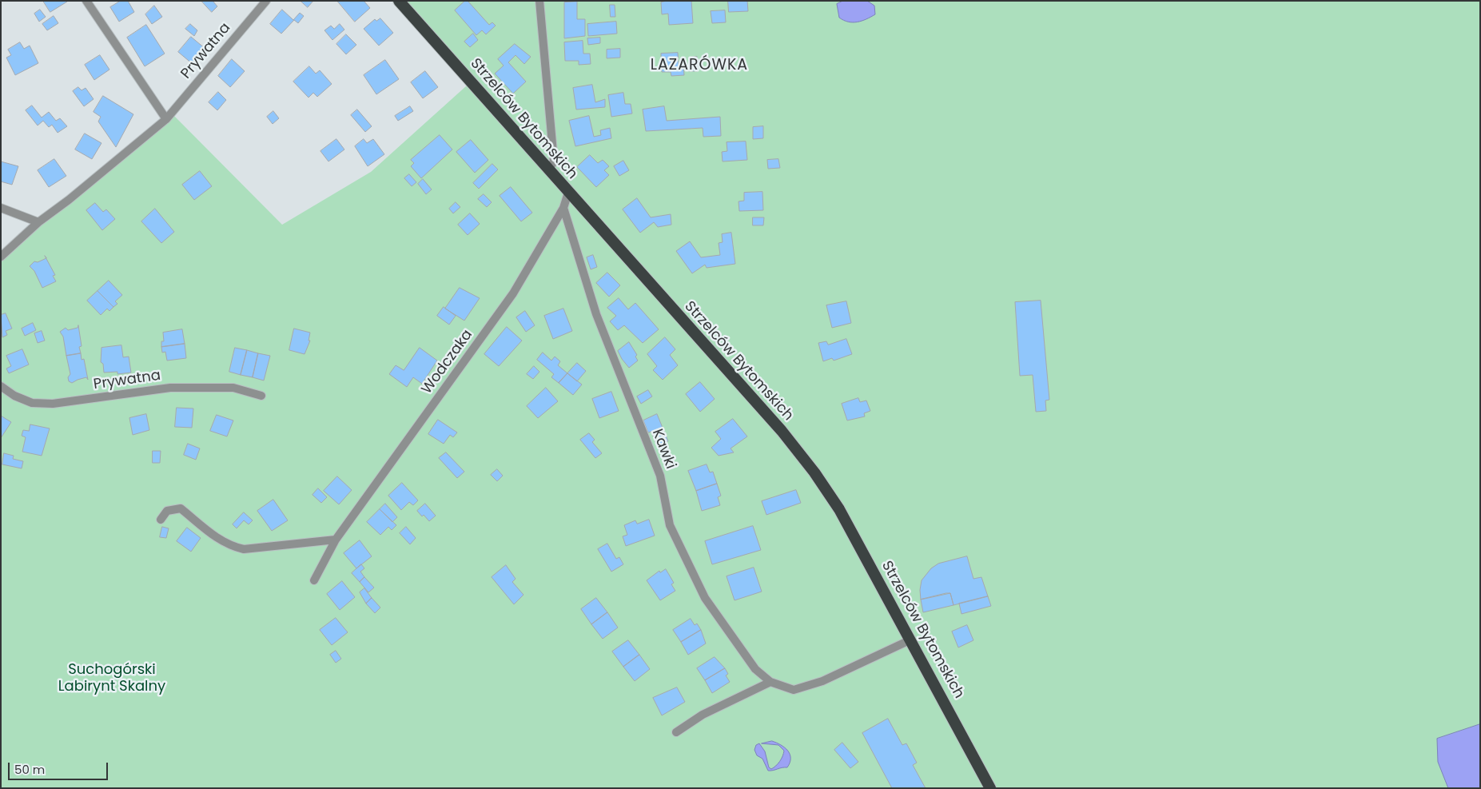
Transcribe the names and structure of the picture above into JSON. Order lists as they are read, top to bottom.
{
  "streets": {
    "highway": ["Strzelców Bytomskich"],
    "street": ["Prywatna", "Wodczaka", "Kawki"]
  },
  "crossings": [
    ["Strzelców Bytomskich", "Wodczaka"],
    ["Strzelców Bytomskich", "Kawki"],
    ["Wodczaka", "Kawki"]
  ],
  "districts": ["LAZARÓWKA"],
  "parks": ["Suchogórski Labirynt Skalny"],
  "scale_bar": "50 m"
}
